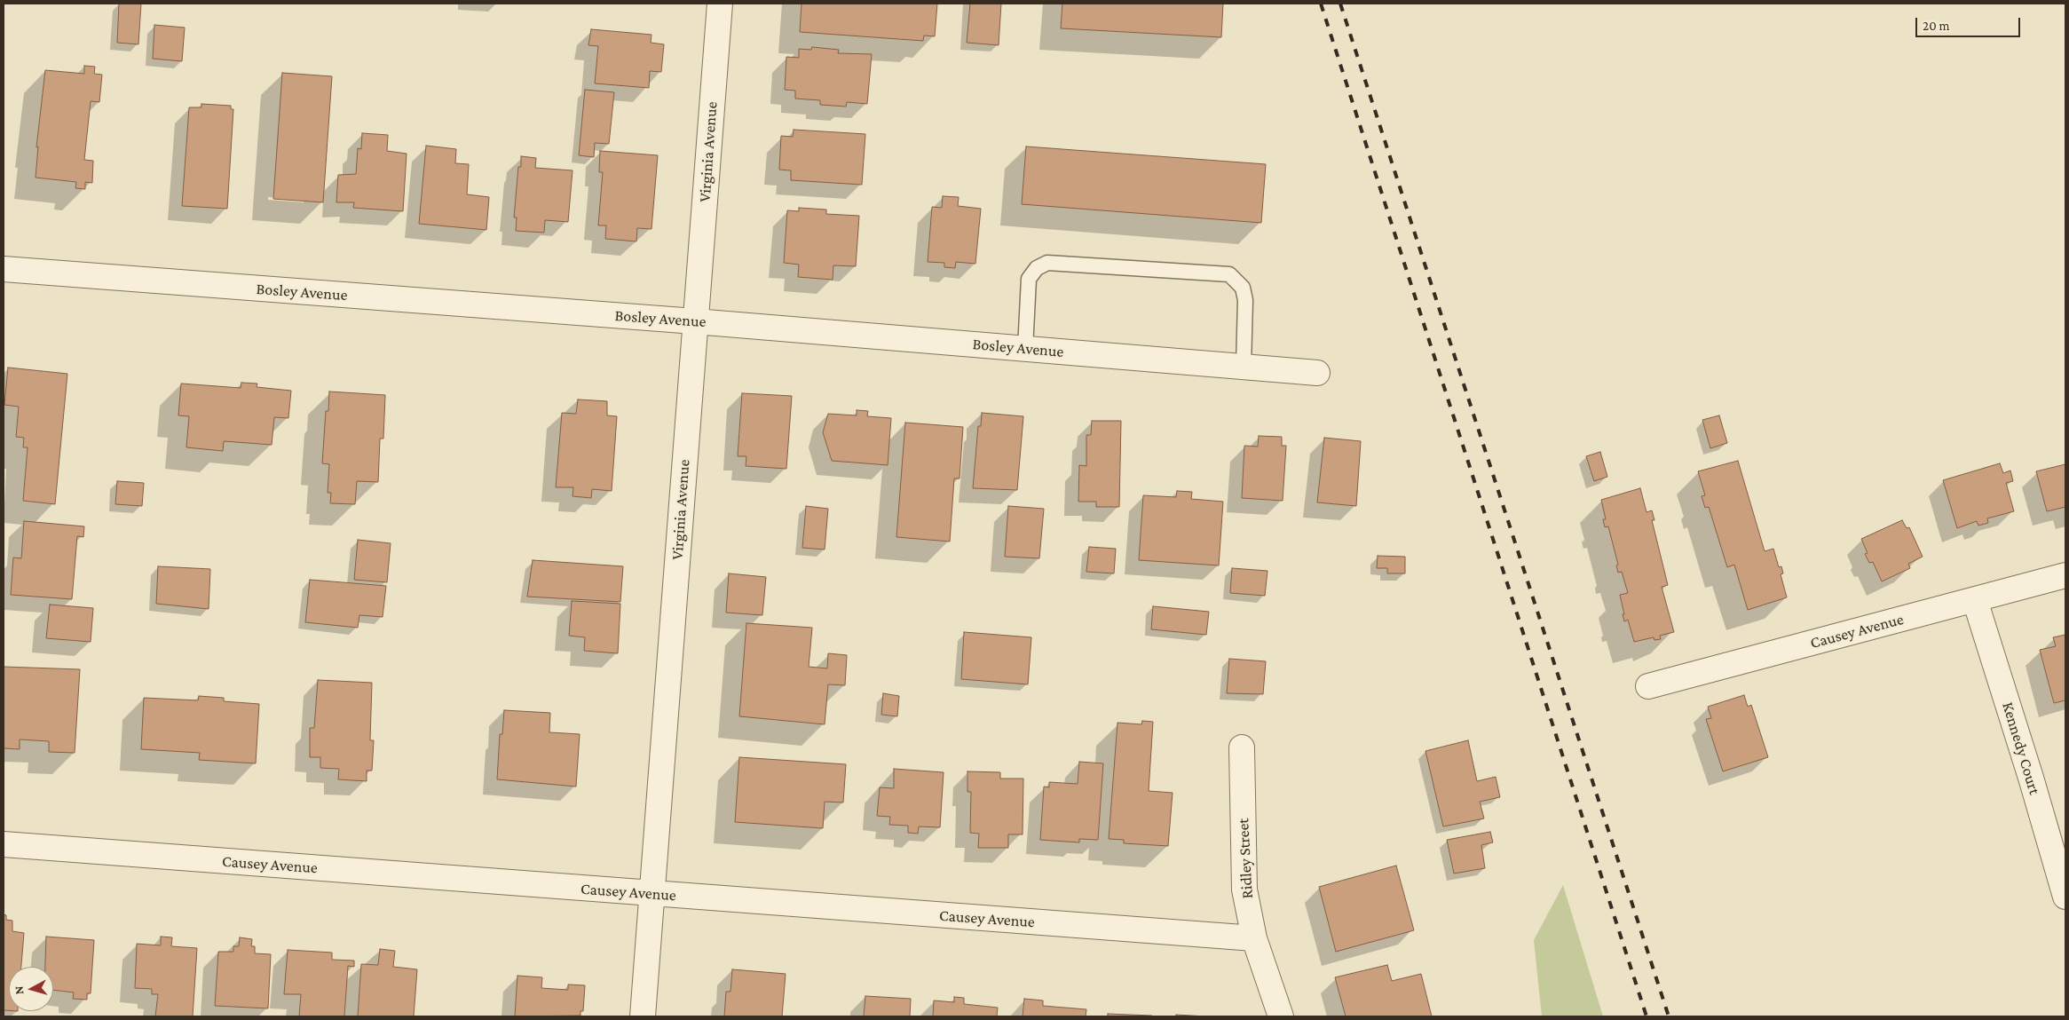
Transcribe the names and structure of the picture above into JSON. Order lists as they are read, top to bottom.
{
  "streets": {
    "street": [
      "Virginia Avenue",
      "Bosley Avenue",
      "Causey Avenue",
      "Kennedy Court",
      "Ridley Street"
    ]
  },
  "crossings": [
    ["Virginia Avenue", "Bosley Avenue"],
    ["Virginia Avenue", "Causey Avenue"],
    ["Causey Avenue", "Kennedy Court"],
    ["Causey Avenue", "Ridley Street"]
  ],
  "scale_bar": "20 m",
  "north": "left"
}
